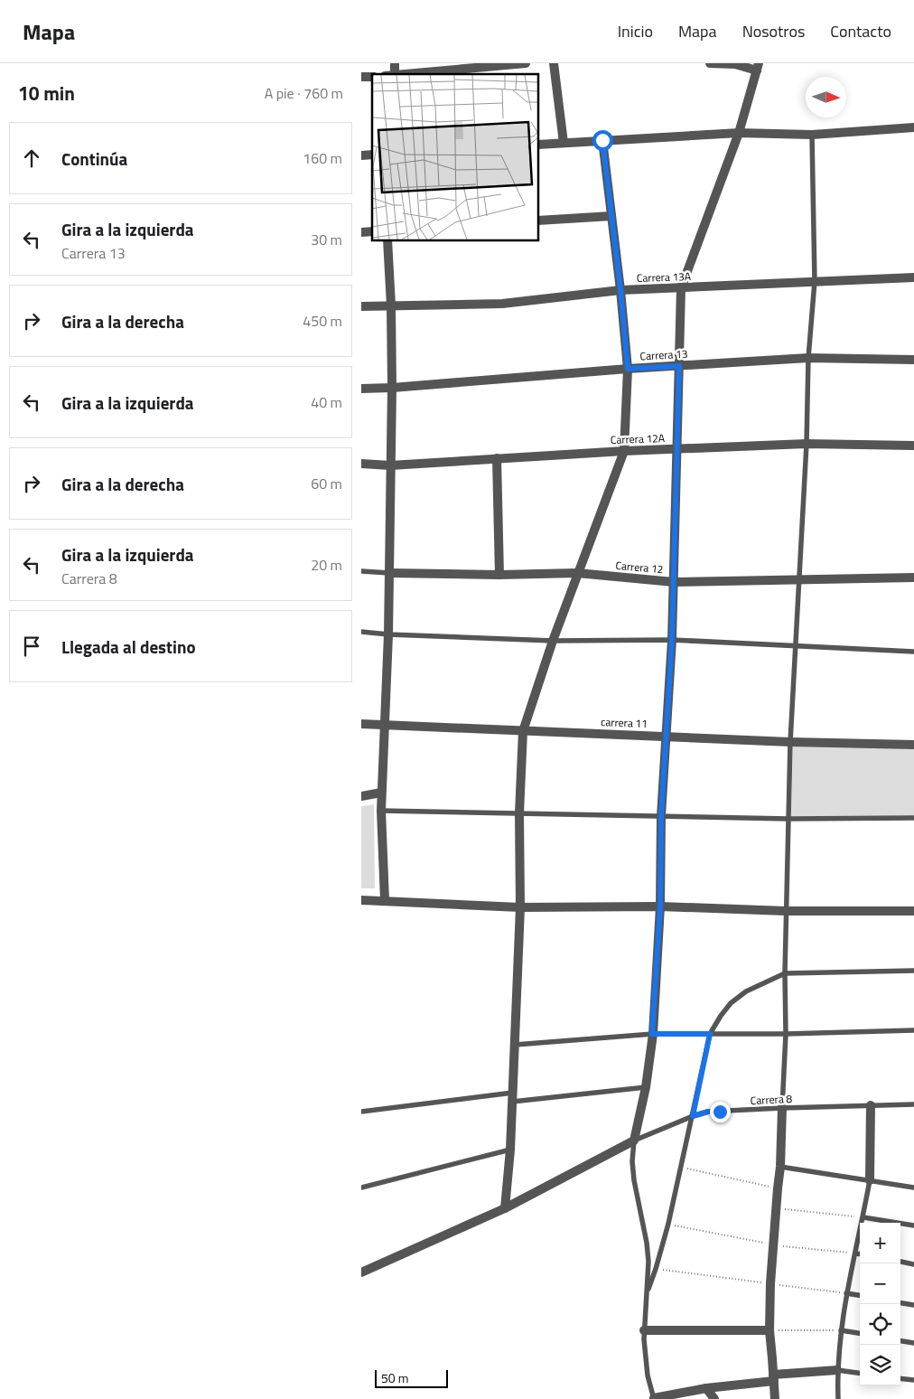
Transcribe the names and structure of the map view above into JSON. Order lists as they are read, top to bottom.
{
  "streets": {
    "street": [
      "Carrera 13A",
      "Carrera 13",
      "Carrera 12A",
      "Carrera 12",
      "carrera 11"
    ],
    "lane": ["Carrera 8"]
  },
  "scale_bar": "50 m",
  "north": "right",
  "page": {
    "header": "Mapa",
    "nav": [
      "Inicio",
      "Mapa",
      "Nosotros",
      "Contacto"
    ],
    "heading": ["10 min", "A pie · 760 m"],
    "list": [
      ["Continúa", "160 m"],
      ["Gira a la izquierda", "Carrera 13", "30 m"],
      ["Gira a la derecha", "450 m"],
      ["Gira a la izquierda", "40 m"],
      ["Gira a la derecha", "60 m"],
      ["Gira a la izquierda", "Carrera 8", "20 m"],
      "Llegada al destino"
    ],
    "map_buttons": ["+", "−"],
    "scale": "50 m"
  }
}
